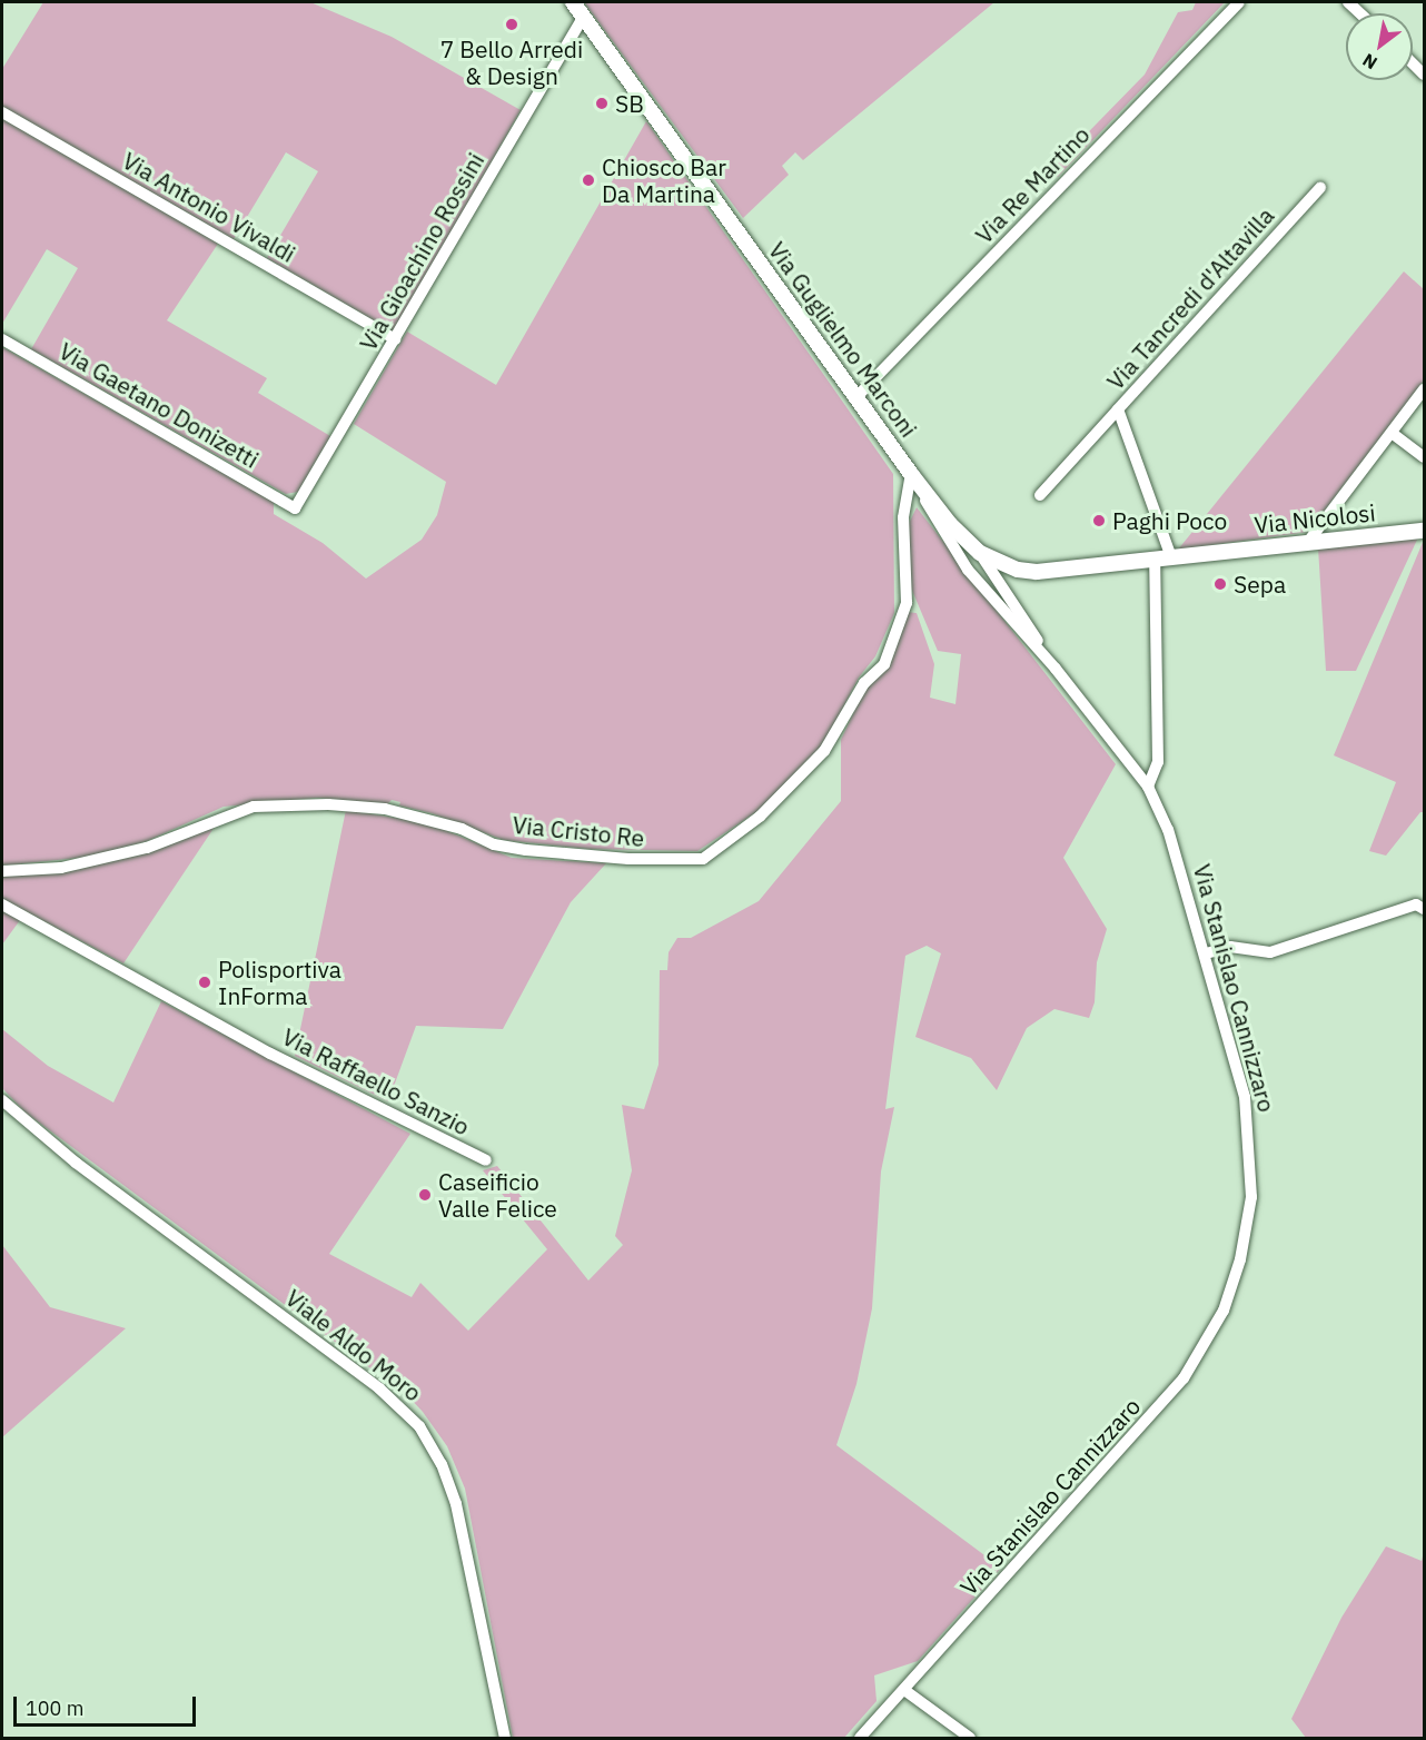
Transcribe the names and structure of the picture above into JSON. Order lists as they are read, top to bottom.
{
  "streets": {
    "main road": ["Via Guglielmo Marconi", "Via Nicolosi"],
    "street": [
      "Via Re Martino",
      "Via Antonio Vivaldi",
      "Via Gioachino Rossini",
      "Via Tancredi d'Altavilla",
      "Via Gaetano Donizetti",
      "Via Cristo Re",
      "Via Stanislao Cannizzaro",
      "Via Raffaello Sanzio",
      "Viale Aldo Moro"
    ]
  },
  "crossings": [
    ["Via Re Martino", "Via Guglielmo Marconi"],
    ["Via Antonio Vivaldi", "Via Gioachino Rossini"],
    ["Via Gioachino Rossini", "Via Guglielmo Marconi"],
    ["Via Gioachino Rossini", "Via Gaetano Donizetti"],
    ["Via Tancredi d'Altavilla", "Via Nicolosi"],
    ["Via Guglielmo Marconi", "Via Nicolosi"],
    ["Via Guglielmo Marconi", "Via Cristo Re"]
  ],
  "places": [
    "7 Bello Arredi & Design",
    "SB",
    "Chiosco Bar Da Martina",
    "Paghi Poco",
    "Sepa",
    "Polisportiva InForma",
    "Caseificio Valle Felice"
  ],
  "scale_bar": "100 m",
  "north": "bottom left"
}
